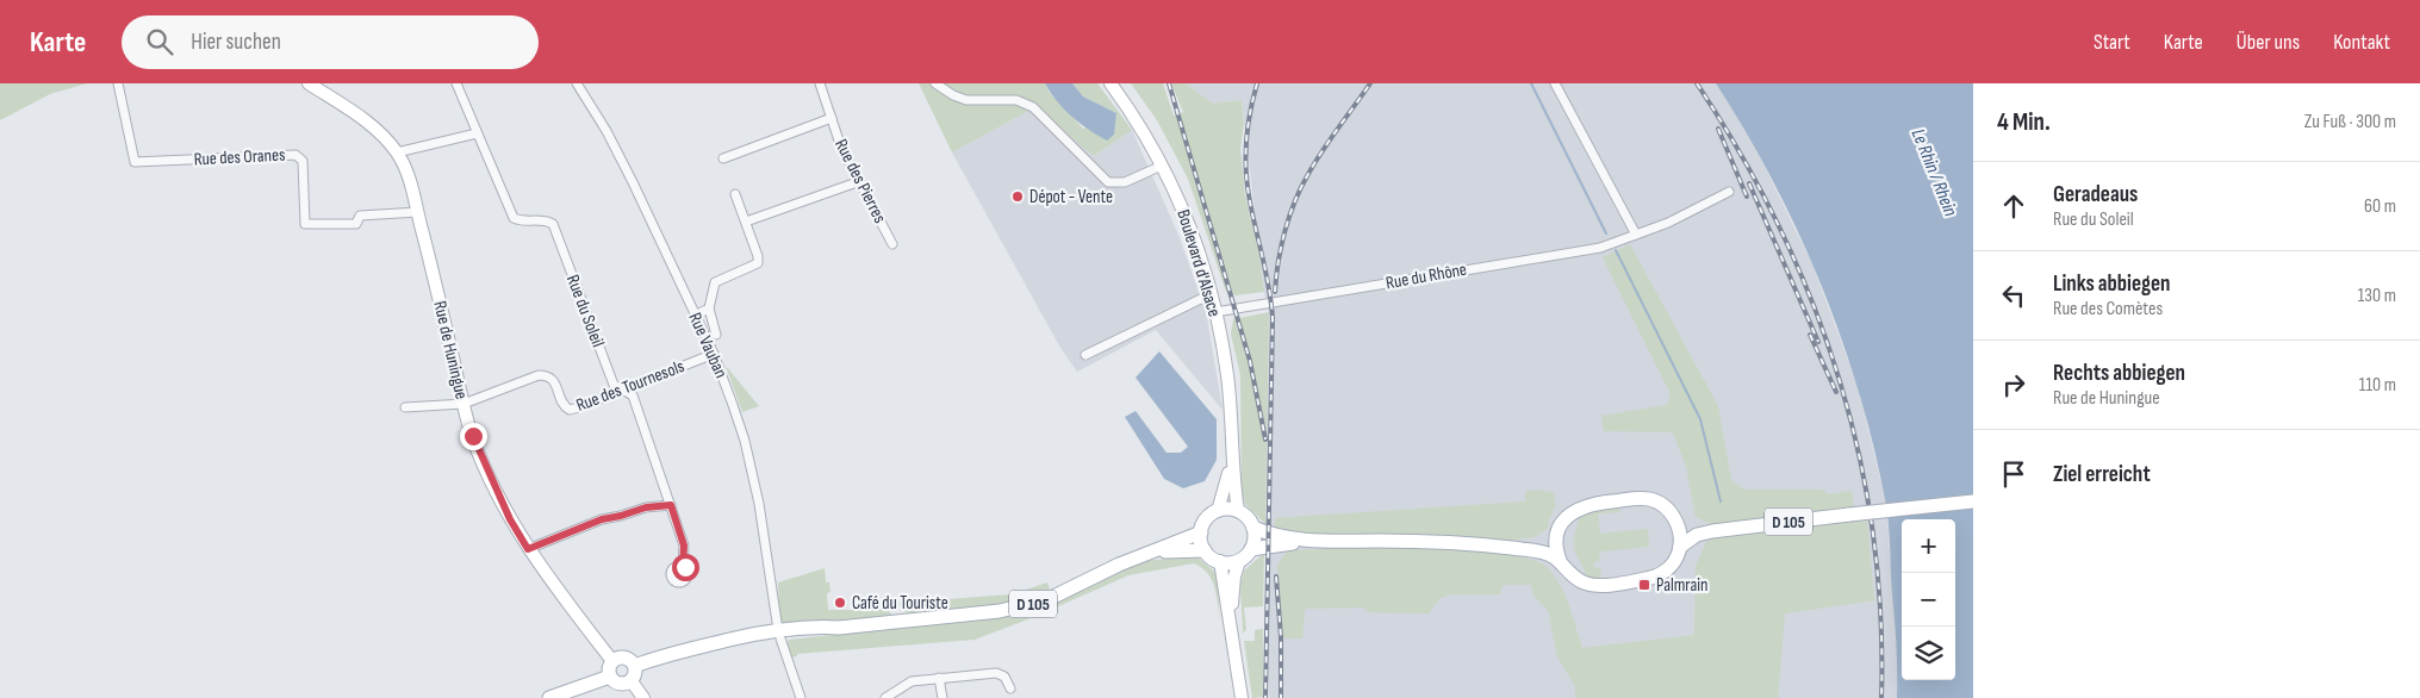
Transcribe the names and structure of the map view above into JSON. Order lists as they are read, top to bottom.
{
  "streets": {
    "main road": ["Boulevard d'Alsace", "Rue de Huningue", "D 105"],
    "street": [
      "Rue des Oranes",
      "Rue des Pierres",
      "Rue du Rhône",
      "Rue du Soleil",
      "Rue Vauban",
      "Rue des Tournesols"
    ]
  },
  "crossings": [
    ["Rue des Oranes", "Rue de Huningue"],
    ["Boulevard d'Alsace", "Rue du Rhône"],
    ["Boulevard d'Alsace", "D 105"],
    ["Rue du Soleil", "Rue des Tournesols"],
    ["Rue Vauban", "Rue des Tournesols"],
    ["Rue Vauban", "D 105"],
    ["Rue de Huningue", "Rue des Tournesols"],
    ["Rue de Huningue", "D 105"]
  ],
  "water": ["Le Rhin / Rhein"],
  "places": {
    "other": ["Dépot - Vente", "Café du Touriste"],
    "transit": ["Palmrain"]
  },
  "page": {
    "header": "Karte",
    "search": "Hier suchen",
    "nav": [
      "Start",
      "Karte",
      "Über uns",
      "Kontakt"
    ],
    "heading": ["4 Min.", "Zu Fuß · 300 m"],
    "list": [
      ["Geradeaus", "Rue du Soleil", "60 m"],
      ["Links abbiegen", "Rue des Comètes", "130 m"],
      ["Rechts abbiegen", "Rue de Huningue", "110 m"],
      "Ziel erreicht"
    ],
    "map_buttons": ["+", "−"]
  }
}
